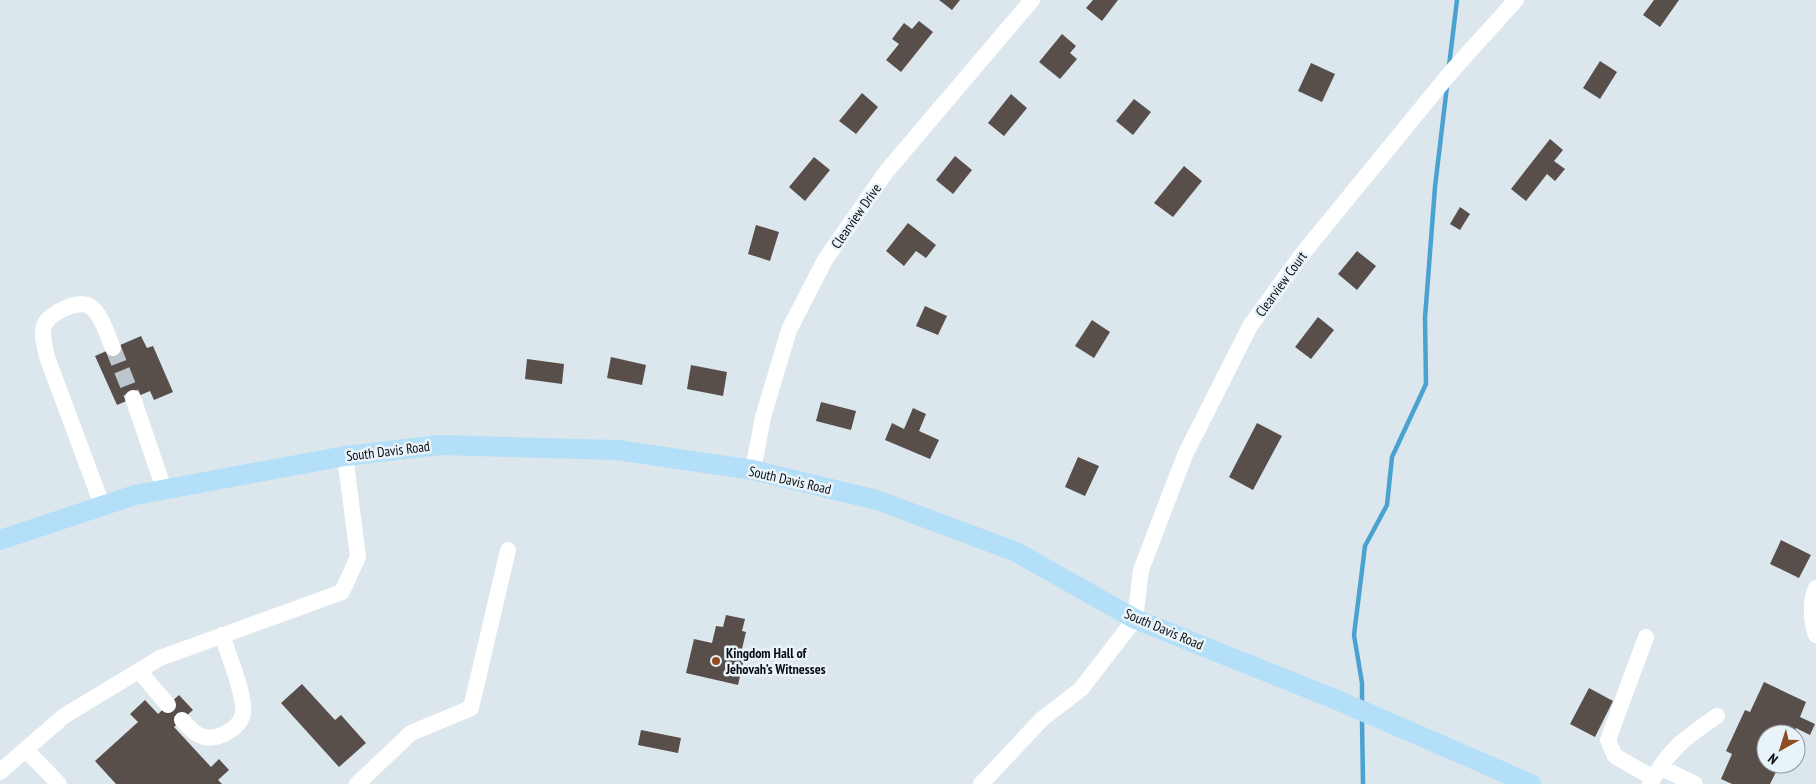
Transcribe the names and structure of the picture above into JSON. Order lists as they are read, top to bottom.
{
  "streets": {
    "main road": ["South Davis Road"],
    "street": ["Clearview Drive", "Clearview Court"]
  },
  "crossings": [
    ["Clearview Drive", "South Davis Road"],
    ["Clearview Court", "South Davis Road"]
  ],
  "places": ["Kingdom Hall of Jehovah’s Witnesses"],
  "north": "bottom left"
}
